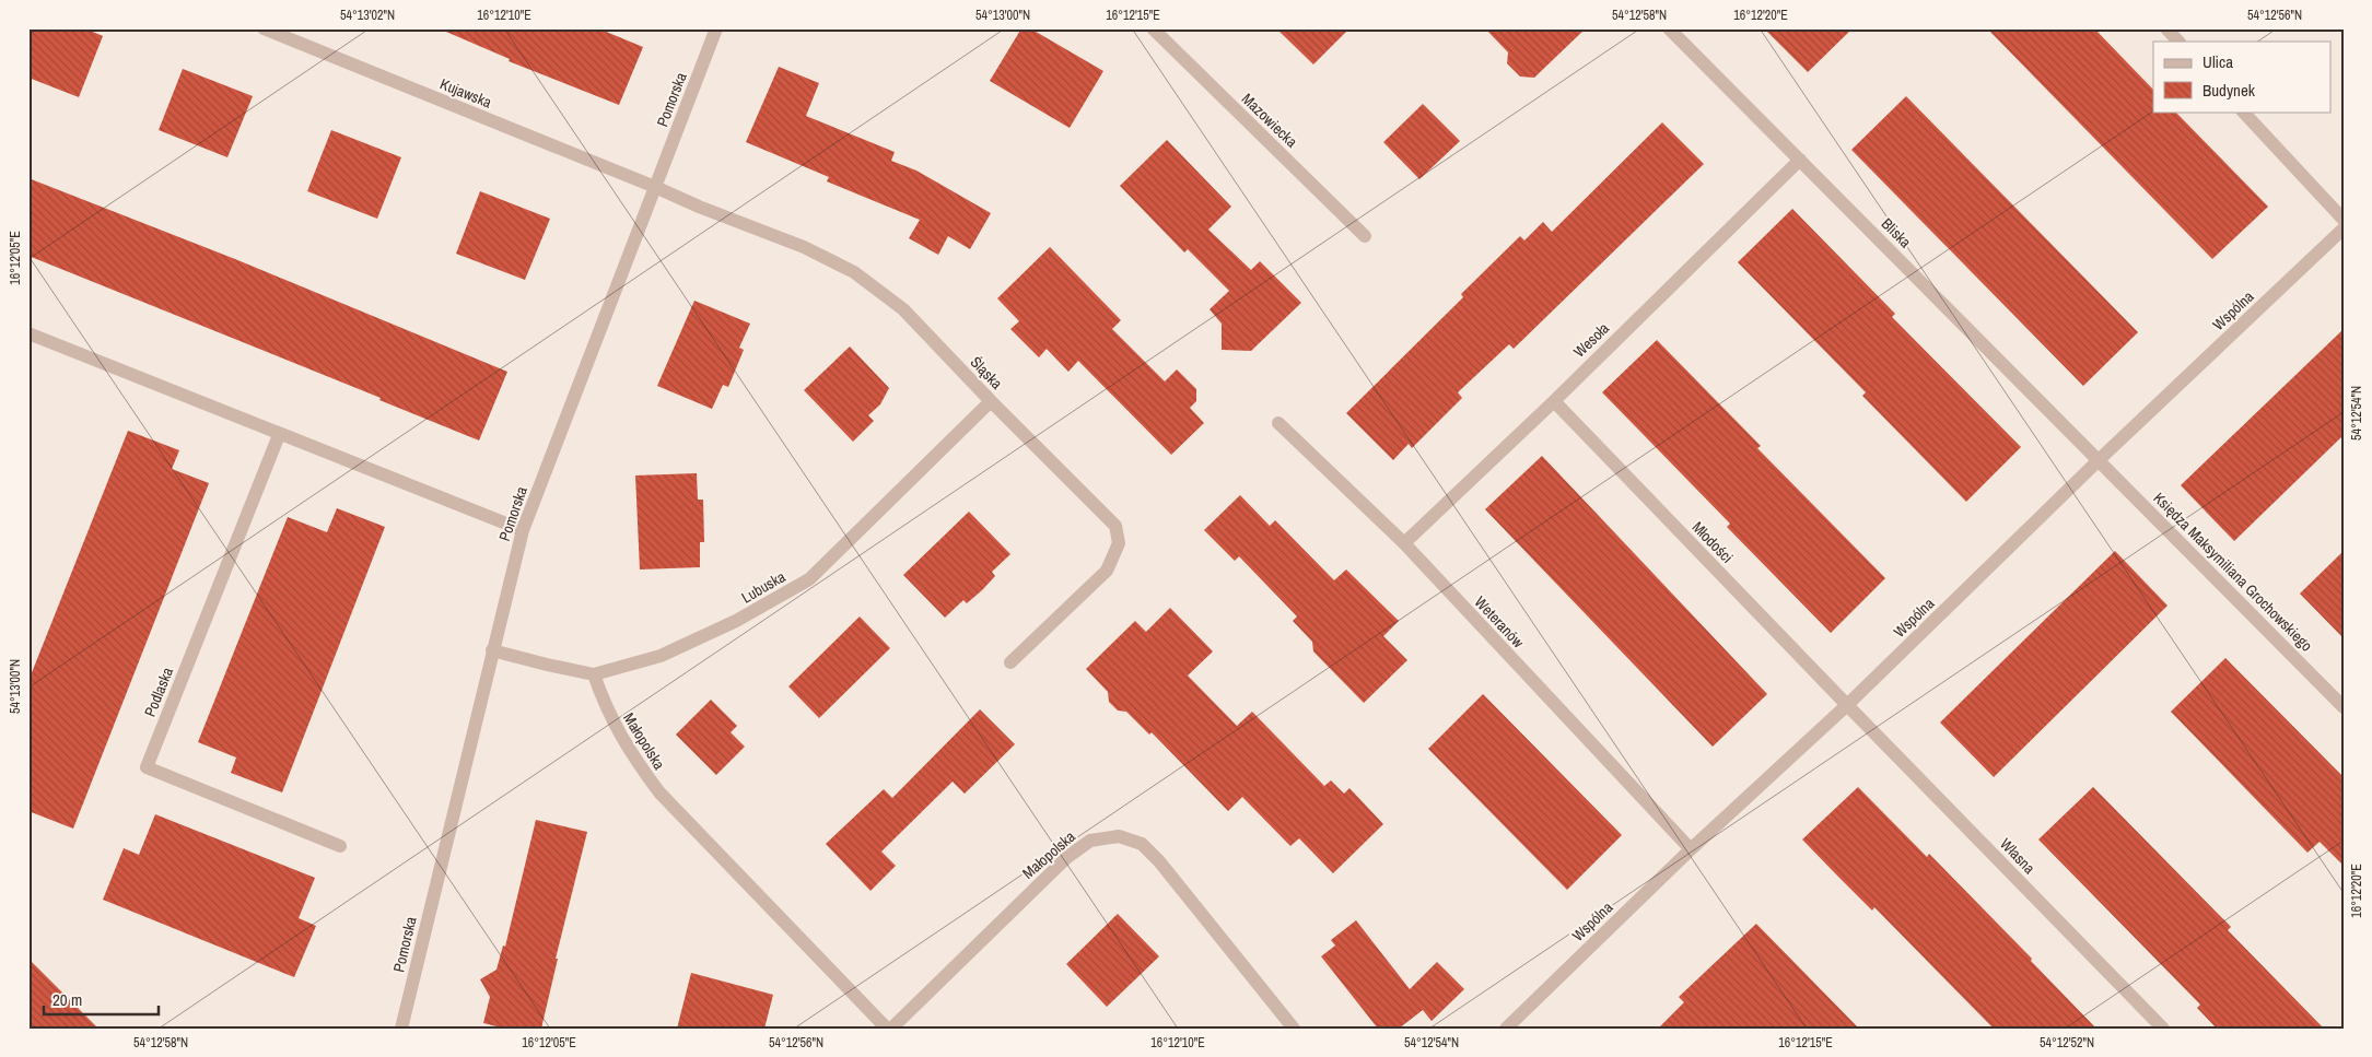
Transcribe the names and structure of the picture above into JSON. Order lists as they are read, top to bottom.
{
  "streets": {
    "street": [
      "Kujawska",
      "Pomorska",
      "Mazowiecka",
      "Bliska",
      "Wspólna",
      "Wesoła",
      "Śląska",
      "Młodości",
      "Księdza Maksymiliana Grochowskiego",
      "Lubuska",
      "Weteranów",
      "Podlaska",
      "Małopolska",
      "Własna"
    ]
  },
  "crossings": [
    ["Kujawska", "Pomorska"],
    ["Kujawska", "Śląska"],
    ["Pomorska", "Śląska"],
    ["Pomorska", "Lubuska"],
    ["Bliska", "Wspólna"],
    ["Bliska", "Wesoła"],
    ["Bliska", "Księdza Maksymiliana Grochowskiego"],
    ["Wspólna", "Młodości"],
    ["Wspólna", "Księdza Maksymiliana Grochowskiego"],
    ["Wspólna", "Weteranów"],
    ["Wspólna", "Własna"],
    ["Wesoła", "Młodości"],
    ["Wesoła", "Weteranów"],
    ["Śląska", "Lubuska"],
    ["Młodości", "Własna"],
    ["Lubuska", "Małopolska"]
  ],
  "legend": ["Ulica", "Budynek"],
  "scale_bar": "20 m",
  "coordinates": [
    "54°13'02\"N",
    "16°12'10\"E",
    "54°13'00\"N",
    "16°12'15\"E",
    "54°12'58\"N",
    "16°12'20\"E",
    "54°12'56\"N",
    "16°12'05\"E",
    "54°12'54\"N",
    "54°12'52\"N"
  ]
}
